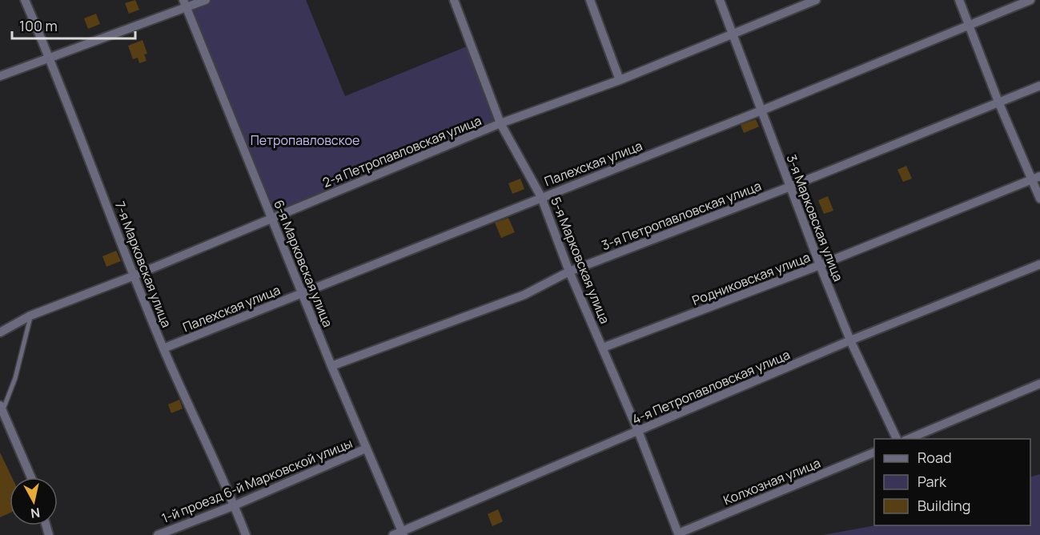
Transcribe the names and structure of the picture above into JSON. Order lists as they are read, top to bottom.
{
  "streets": {
    "street": [
      "2-я Петропавловская улица",
      "Палехская улица",
      "3-я Петропавловская улица",
      "3-я Марковская улица",
      "5-я Марковская улица",
      "6-я Марковская улица",
      "7-я Марковская улица",
      "Родниковская улица",
      "4-я Петропавловская улица",
      "1-й проезд 6-й Марковской улицы",
      "Колхозная улица"
    ]
  },
  "crossings": [
    ["2-я Петропавловская улица", "3-я Марковская улица"],
    ["2-я Петропавловская улица", "5-я Марковская улица"],
    ["2-я Петропавловская улица", "6-я Марковская улица"],
    ["2-я Петропавловская улица", "7-я Марковская улица"],
    ["Палехская улица", "3-я Марковская улица"],
    ["Палехская улица", "5-я Марковская улица"],
    ["Палехская улица", "6-я Марковская улица"],
    ["Палехская улица", "7-я Марковская улица"],
    ["3-я Петропавловская улица", "3-я Марковская улица"],
    ["3-я Петропавловская улица", "5-я Марковская улица"],
    ["3-я Петропавловская улица", "6-я Марковская улица"],
    ["3-я Марковская улица", "Родниковская улица"],
    ["3-я Марковская улица", "4-я Петропавловская улица"],
    ["5-я Марковская улица", "Родниковская улица"],
    ["5-я Марковская улица", "4-я Петропавловская улица"],
    ["5-я Марковская улица", "Колхозная улица"],
    ["6-я Марковская улица", "4-я Петропавловская улица"],
    ["6-я Марковская улица", "1-й проезд 6-й Марковской улицы"],
    ["7-я Марковская улица", "1-й проезд 6-й Марковской улицы"]
  ],
  "parks": ["Петропавловское"],
  "legend": ["Road", "Park", "Building"],
  "scale_bar": "100 m",
  "north": "bottom"
}
